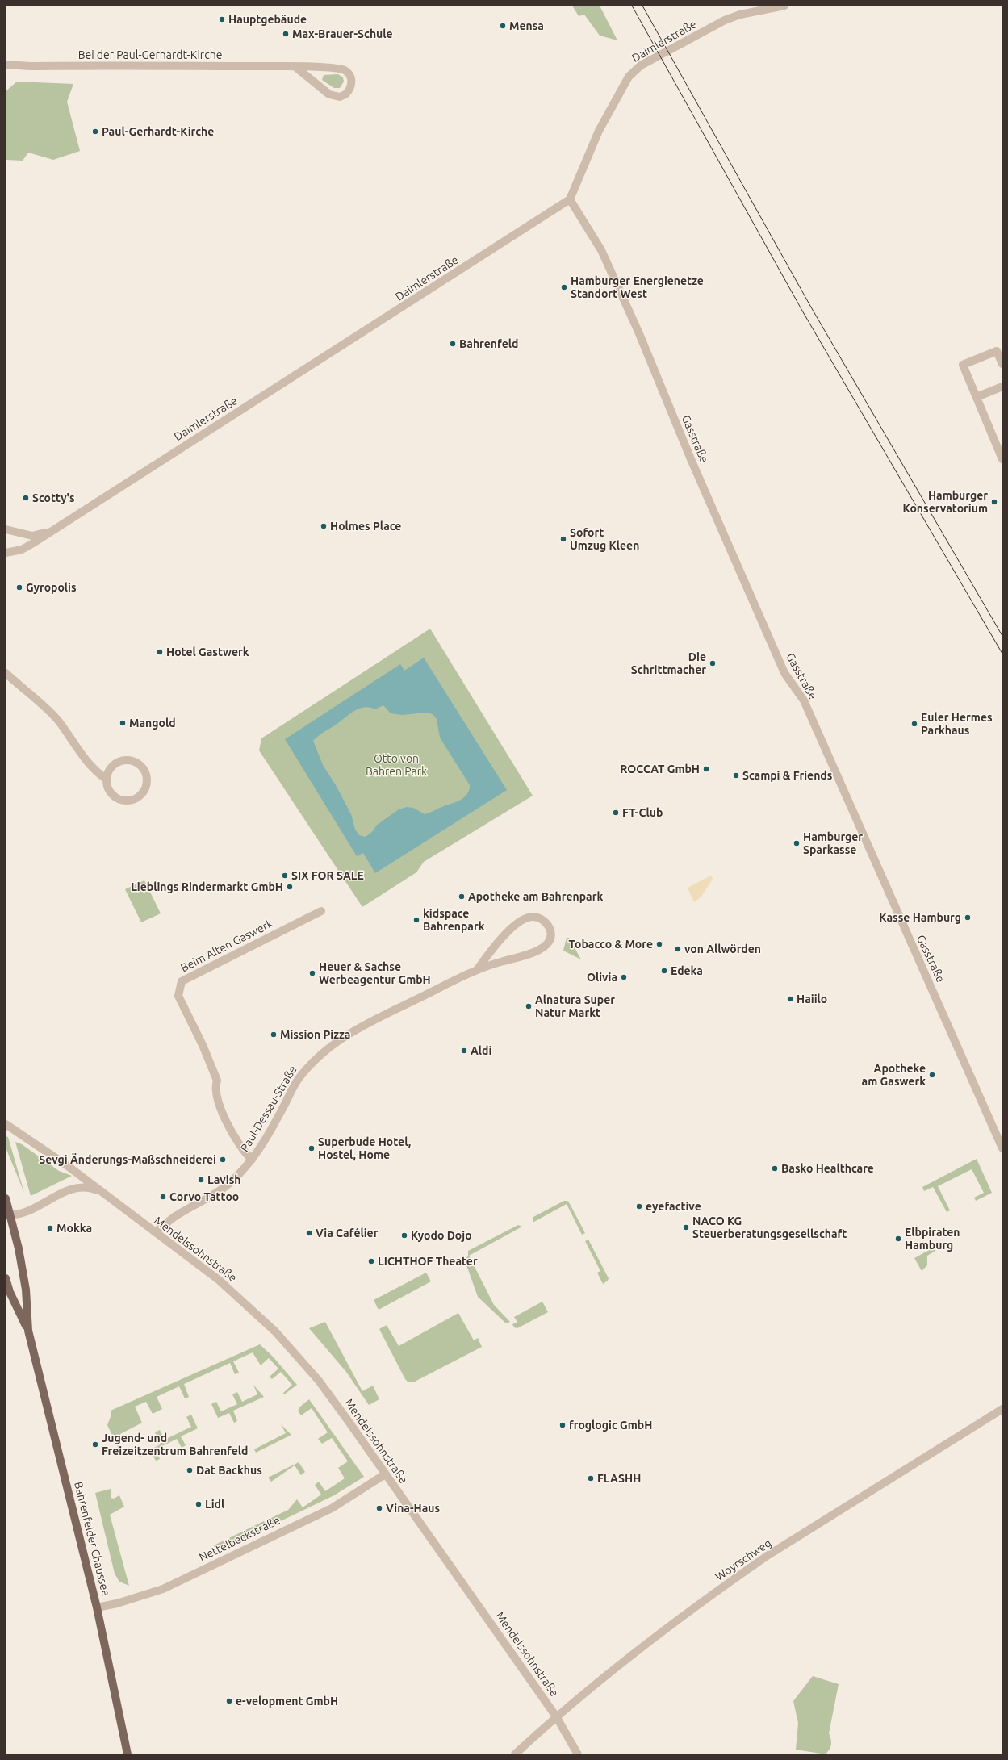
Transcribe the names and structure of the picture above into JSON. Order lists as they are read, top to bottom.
{
  "streets": {
    "main road": ["Bahrenfelder Chaussee"],
    "street": [
      "Daimlerstraße",
      "Bei der Paul-Gerhardt-Kirche",
      "Gasstraße",
      "Beim Alten Gaswerk",
      "Paul-Dessau-Straße",
      "Mendelssohnstraße",
      "Nettelbeckstraße",
      "Woyrschweg"
    ]
  },
  "crossings": [
    ["Daimlerstraße", "Gasstraße"],
    ["Beim Alten Gaswerk", "Paul-Dessau-Straße"],
    ["Paul-Dessau-Straße", "Mendelssohnstraße"],
    ["Mendelssohnstraße", "Bahrenfelder Chaussee"],
    ["Mendelssohnstraße", "Nettelbeckstraße"],
    ["Mendelssohnstraße", "Woyrschweg"],
    ["Bahrenfelder Chaussee", "Nettelbeckstraße"]
  ],
  "parks": ["Otto von Bahren Park"],
  "places": [
    "Hauptgebäude",
    "Mensa",
    "Max-Brauer-Schule",
    "Paul-Gerhardt-Kirche",
    "Hamburger Energienetze Standort West",
    "Bahrenfeld",
    "Scotty's",
    "Hamburger Konservatorium",
    "Holmes Place",
    "Sofort Umzug Kleen",
    "Gyropolis",
    "Hotel Gastwerk",
    "Die Schrittmacher",
    "Mangold",
    "Euler Hermes Parkhaus",
    "ROCCAT GmbH",
    "Scampi & Friends",
    "FT-Club",
    "Hamburger Sparkasse",
    "SIX FOR SALE",
    "Lieblings Rindermarkt GmbH",
    "Apotheke am Bahrenpark",
    "Kasse Hamburg",
    "kidspace Bahrenpark",
    "Tobacco & More",
    "von Allwörden",
    "Edeka",
    "Heuer & Sachse Werbeagentur GmbH",
    "Olivia",
    "Haiilo",
    "Alnatura Super Natur Markt",
    "Mission Pizza",
    "Aldi",
    "Apotheke am Gaswerk",
    "Superbude Hotel, Hostel, Home",
    "Sevgi Änderungs-Maßschneiderei",
    "Basko Healthcare",
    "Lavish",
    "Corvo Tattoo",
    "eyefactive",
    "NACO KG Steuerberatungsgesellschaft",
    "Mokka",
    "Via Cafélier",
    "Kyodo Dojo",
    "Elbpiraten Hamburg",
    "LICHTHOF Theater",
    "froglogic GmbH",
    "Jugend- und Freizeitzentrum Bahrenfeld",
    "Dat Backhus",
    "FLASHH",
    "Lidl",
    "Vina-Haus",
    "e-velopment GmbH"
  ]
}
